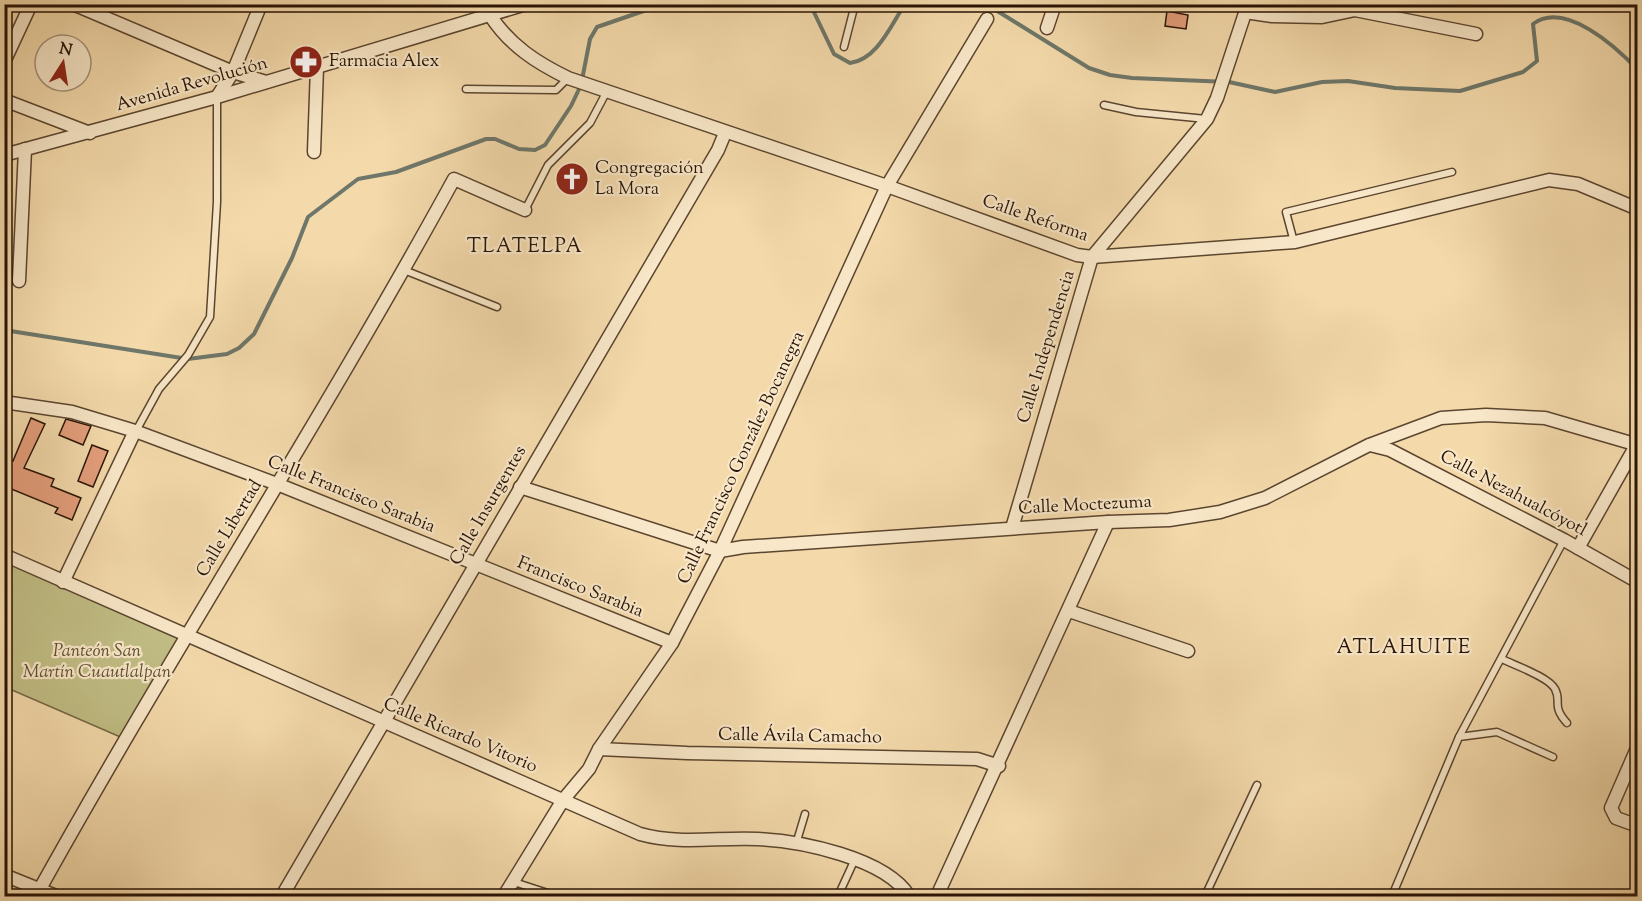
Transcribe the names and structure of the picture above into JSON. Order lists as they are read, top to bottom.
{
  "streets": {
    "street": [
      "Avenida Revolución",
      "Calle Reforma",
      "Calle Independencia",
      "Calle Francisco González Bocanegra",
      "Calle Nezahualcóyotl",
      "Calle Francisco Sarabia",
      "Calle Insurgentes",
      "Calle Moctezuma",
      "Calle Libertad",
      "Francisco Sarabia",
      "Calle Ricardo Vitorio",
      "Calle Ávila Camacho"
    ]
  },
  "crossings": [
    ["Avenida Revolución", "Calle Reforma"],
    ["Calle Reforma", "Calle Independencia"],
    ["Calle Reforma", "Calle Francisco González Bocanegra"],
    ["Calle Reforma", "Calle Insurgentes"],
    ["Calle Independencia", "Calle Moctezuma"],
    ["Calle Francisco González Bocanegra", "Calle Moctezuma"],
    ["Calle Francisco González Bocanegra", "Francisco Sarabia"],
    ["Calle Francisco González Bocanegra", "Calle Ricardo Vitorio"],
    ["Calle Francisco González Bocanegra", "Calle Ávila Camacho"],
    ["Calle Nezahualcóyotl", "Calle Moctezuma"],
    ["Calle Francisco Sarabia", "Calle Insurgentes"],
    ["Calle Francisco Sarabia", "Calle Libertad"],
    ["Calle Francisco Sarabia", "Francisco Sarabia"],
    ["Calle Insurgentes", "Calle Moctezuma"],
    ["Calle Insurgentes", "Francisco Sarabia"],
    ["Calle Insurgentes", "Calle Ricardo Vitorio"],
    ["Calle Libertad", "Calle Ricardo Vitorio"]
  ],
  "districts": ["TLATELPA", "ATLAHUITE"],
  "parks": ["Panteón San Martín Cuautlalpan"],
  "places": {
    "pharmacy": ["Farmacia Alex"],
    "church": ["Congregación La Mora"]
  },
  "north": "top"
}
